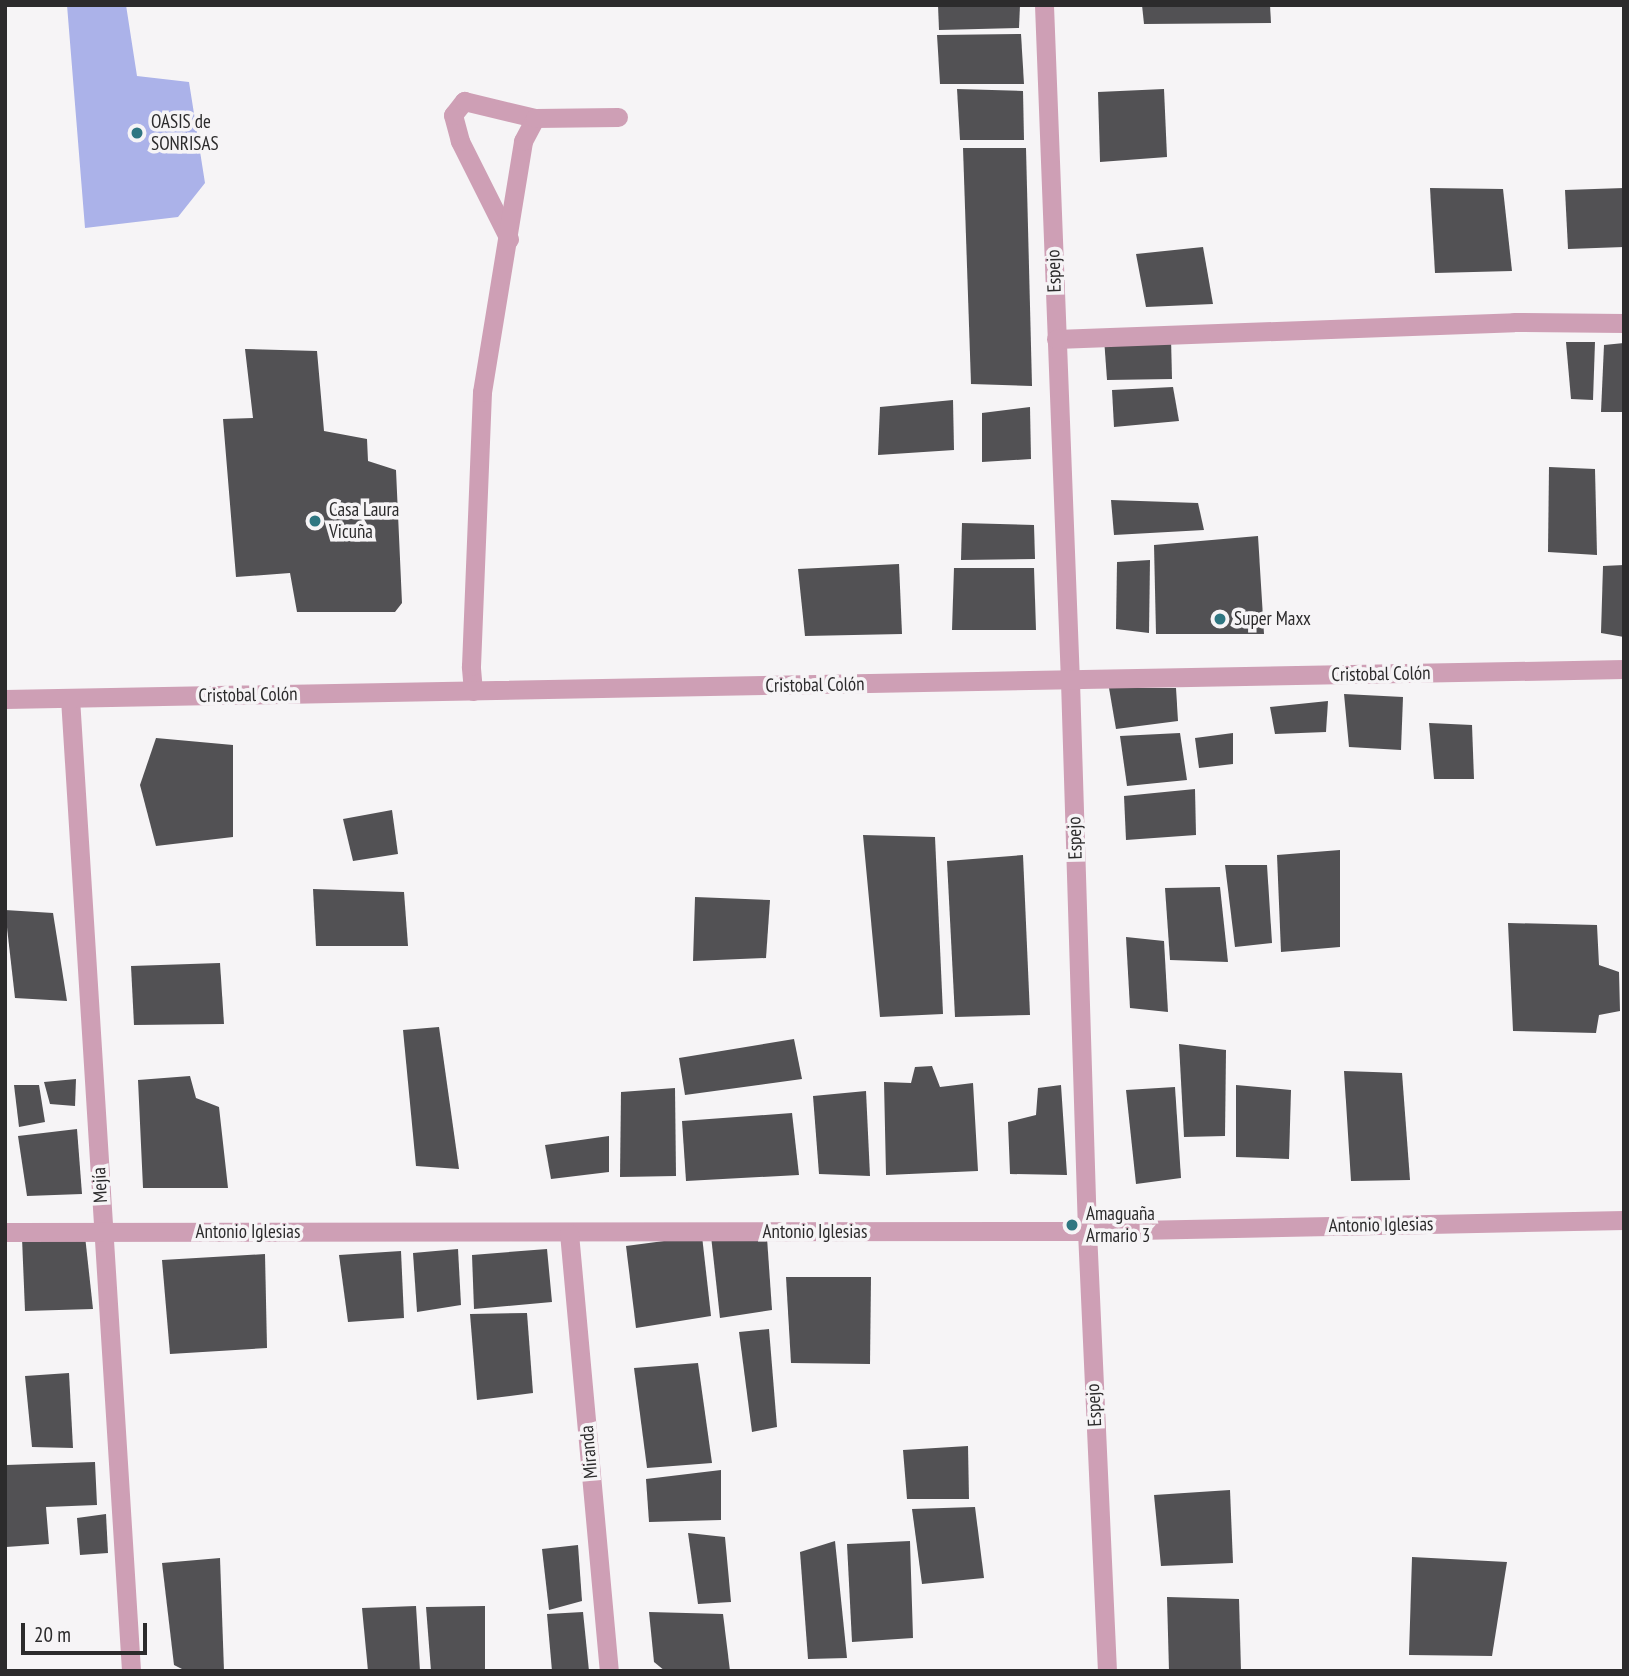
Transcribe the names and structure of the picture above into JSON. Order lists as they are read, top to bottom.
{
  "streets": {
    "street": [
      "Espejo",
      "Cristobal Colón",
      "Mejía",
      "Antonio Iglesias",
      "Miranda"
    ]
  },
  "crossings": [
    ["Espejo", "Cristobal Colón"],
    ["Espejo", "Antonio Iglesias"],
    ["Cristobal Colón", "Mejía"],
    ["Mejía", "Antonio Iglesias"],
    ["Antonio Iglesias", "Miranda"]
  ],
  "places": [
    "OASIS de SONRISAS",
    "Casa Laura Vicuña",
    "Super Maxx",
    "Amaguaña Armario 3"
  ],
  "scale_bar": "20 m"
}
